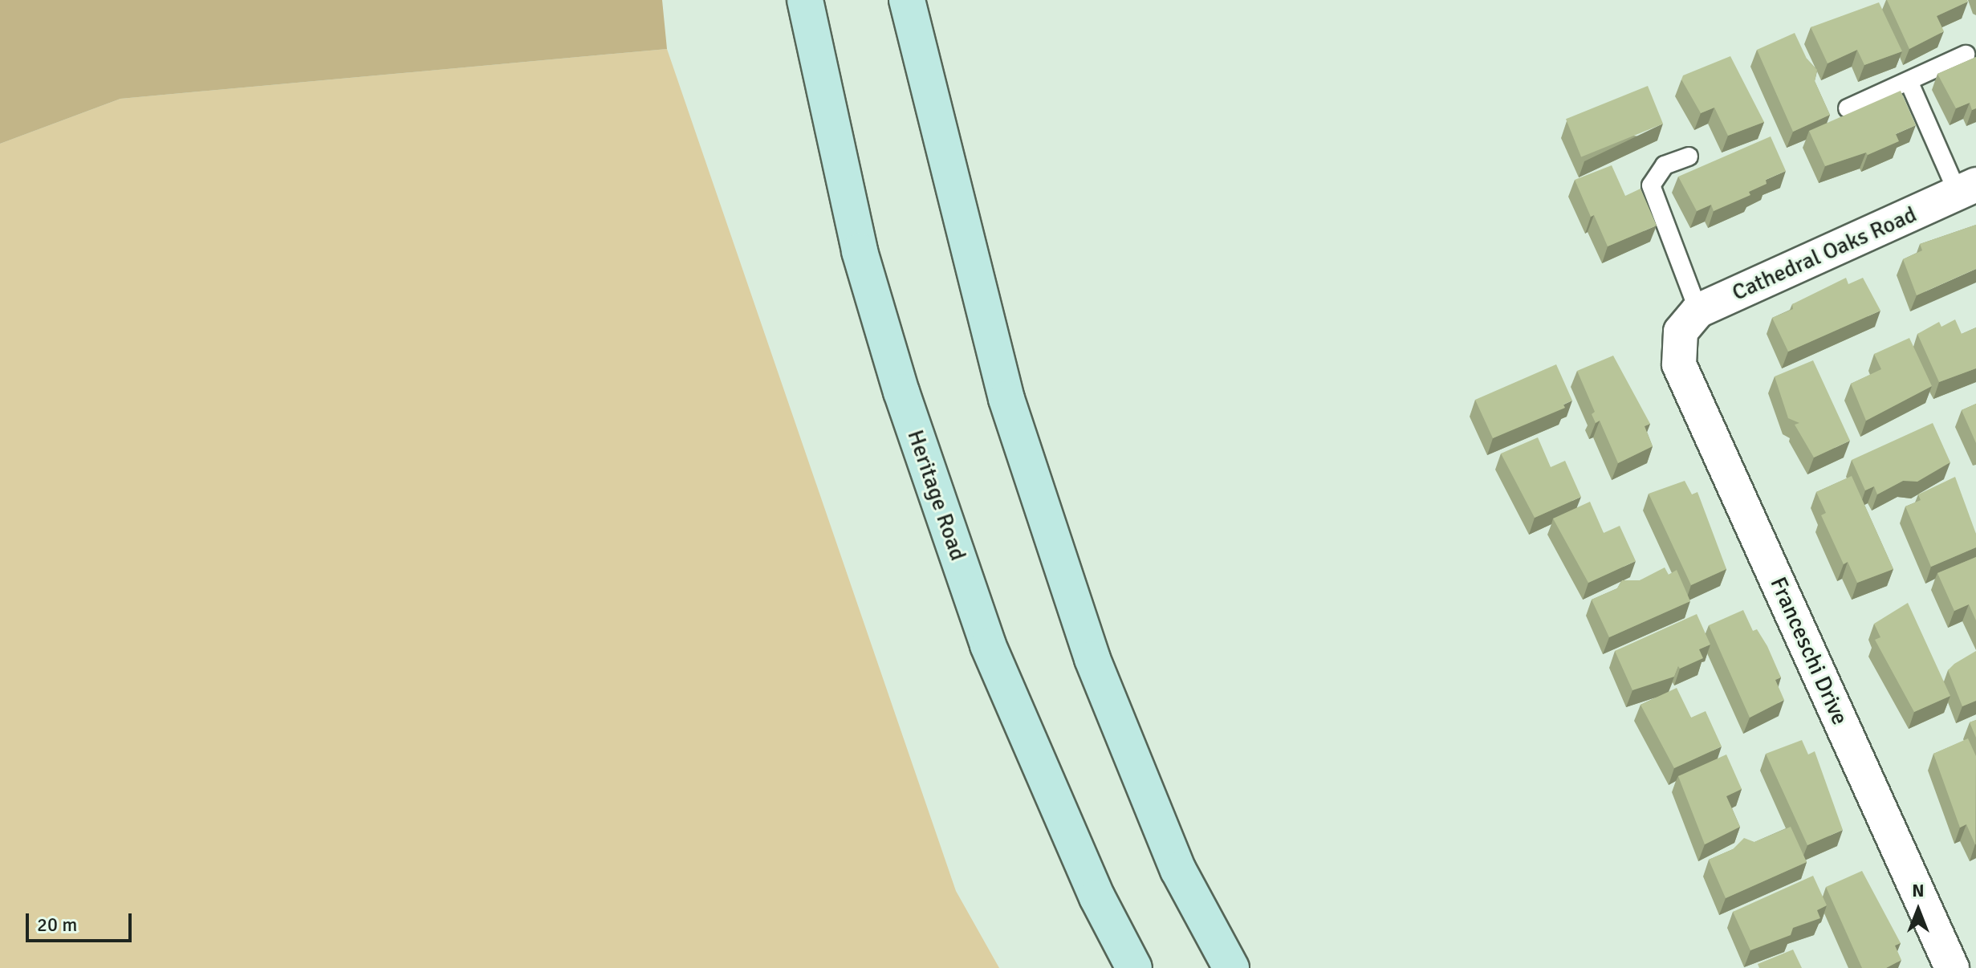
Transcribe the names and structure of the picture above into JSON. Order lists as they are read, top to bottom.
{
  "streets": {
    "main road": ["Heritage Road"],
    "street": ["Cathedral Oaks Road", "Franceschi Drive"]
  },
  "crossings": [
    ["Cathedral Oaks Road", "Franceschi Drive"]
  ],
  "scale_bar": "20 m",
  "north": "top"
}
